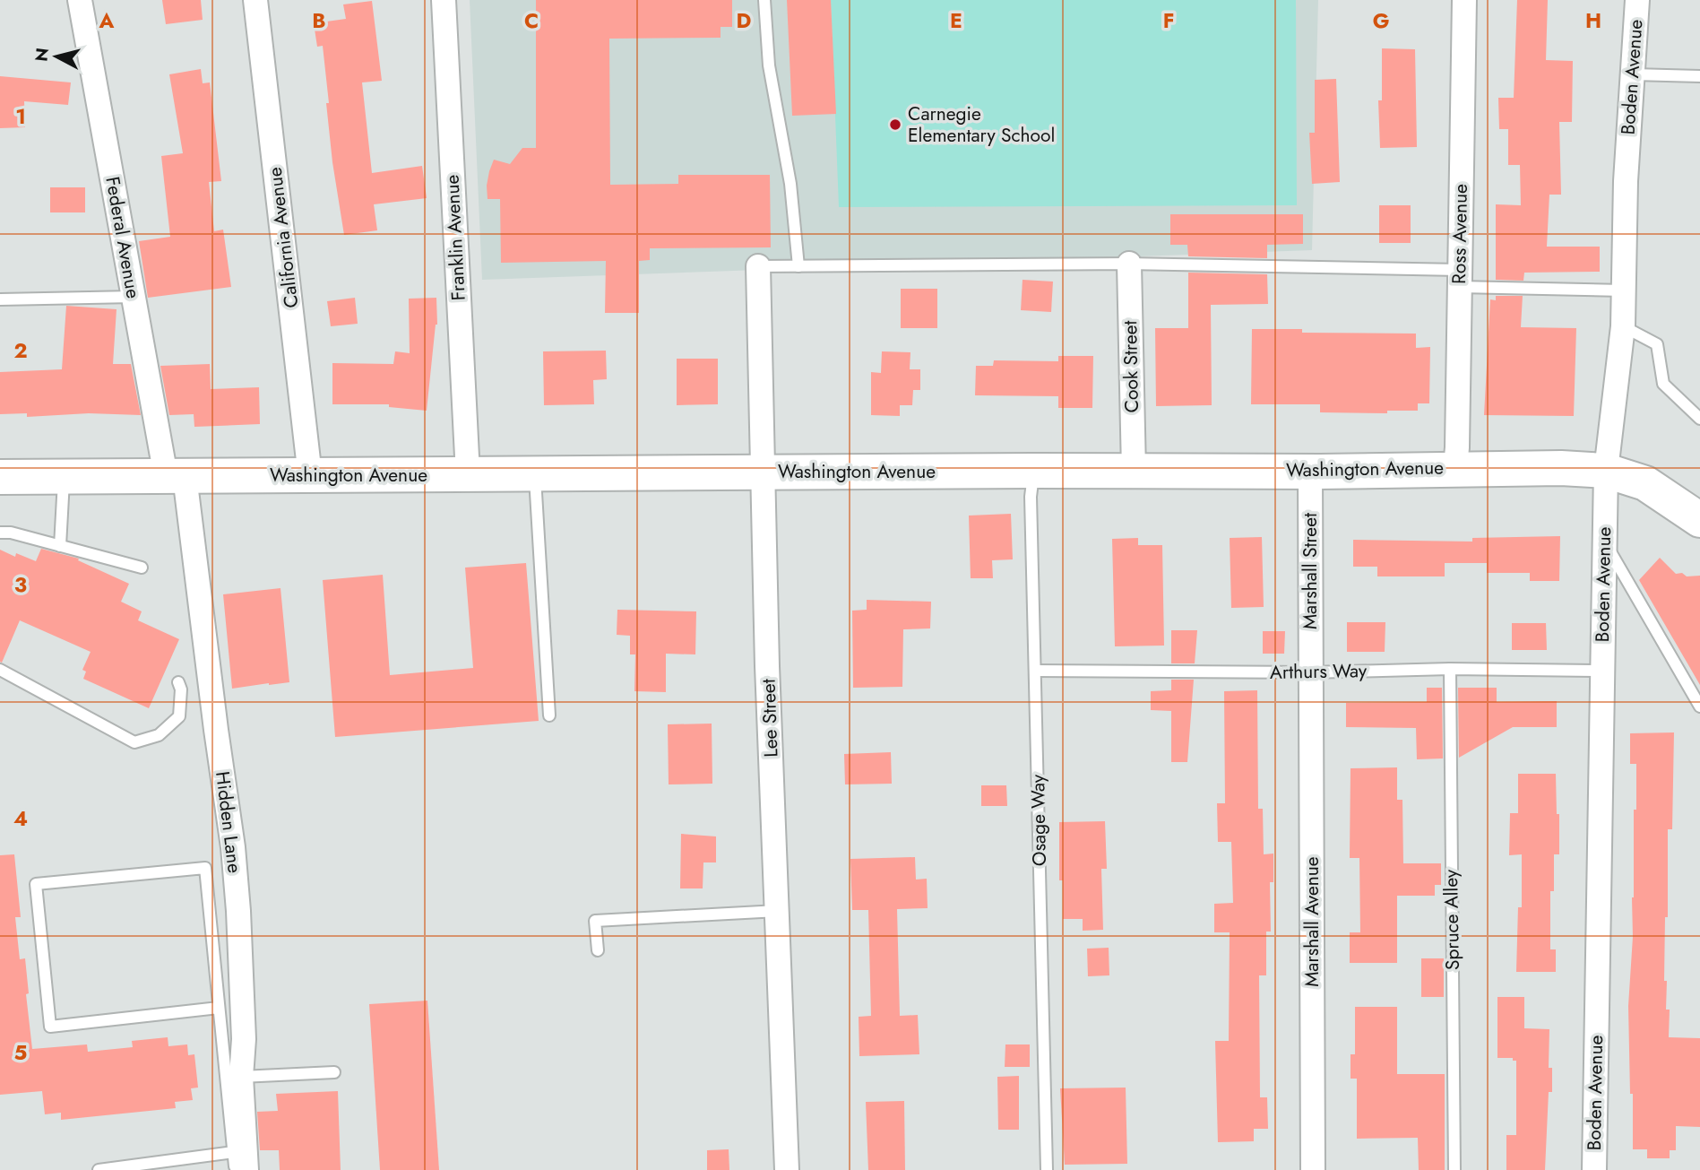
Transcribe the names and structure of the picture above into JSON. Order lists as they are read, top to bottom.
{
  "streets": {
    "main road": ["Washington Avenue"],
    "street": [
      "Boden Avenue",
      "Ross Avenue",
      "Federal Avenue",
      "California Avenue",
      "Franklin Avenue",
      "Cook Street",
      "Marshall Street",
      "Lee Street",
      "Hidden Lane",
      "Marshall Avenue"
    ],
    "lane": ["Arthurs Way", "Osage Way", "Spruce Alley"]
  },
  "crossings": [
    ["Boden Avenue", "Washington Avenue"],
    ["Boden Avenue", "Arthurs Way"],
    ["Ross Avenue", "Washington Avenue"],
    ["Federal Avenue", "Washington Avenue"],
    ["Federal Avenue", "Hidden Lane"],
    ["California Avenue", "Washington Avenue"],
    ["Franklin Avenue", "Washington Avenue"],
    ["Cook Street", "Washington Avenue"],
    ["Washington Avenue", "Marshall Street"],
    ["Washington Avenue", "Lee Street"],
    ["Washington Avenue", "Osage Way"],
    ["Washington Avenue", "Hidden Lane"],
    ["Marshall Street", "Arthurs Way"],
    ["Marshall Street", "Marshall Avenue"],
    ["Arthurs Way", "Osage Way"],
    ["Arthurs Way", "Spruce Alley"],
    ["Arthurs Way", "Marshall Avenue"]
  ],
  "places": ["Carnegie Elementary School"],
  "north": "left",
  "grid": {
    "columns": [
      "A",
      "B",
      "C",
      "D",
      "E",
      "F",
      "G",
      "H"
    ],
    "rows": [
      "1",
      "2",
      "3",
      "4",
      "5"
    ]
  }
}
